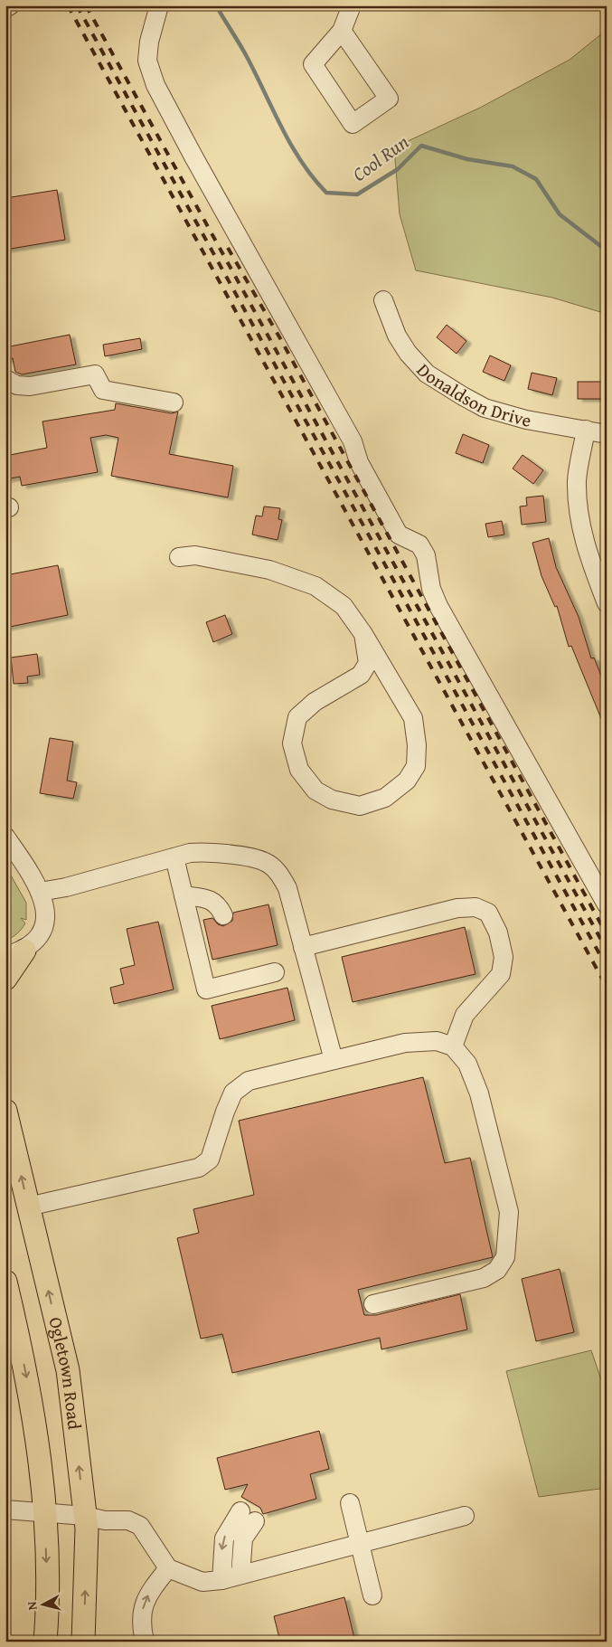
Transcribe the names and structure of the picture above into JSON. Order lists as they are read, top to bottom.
{
  "streets": {
    "main road": ["Ogletown Road"],
    "street": ["Donaldson Drive"]
  },
  "water": ["Cool Run"],
  "north": "left"
}
